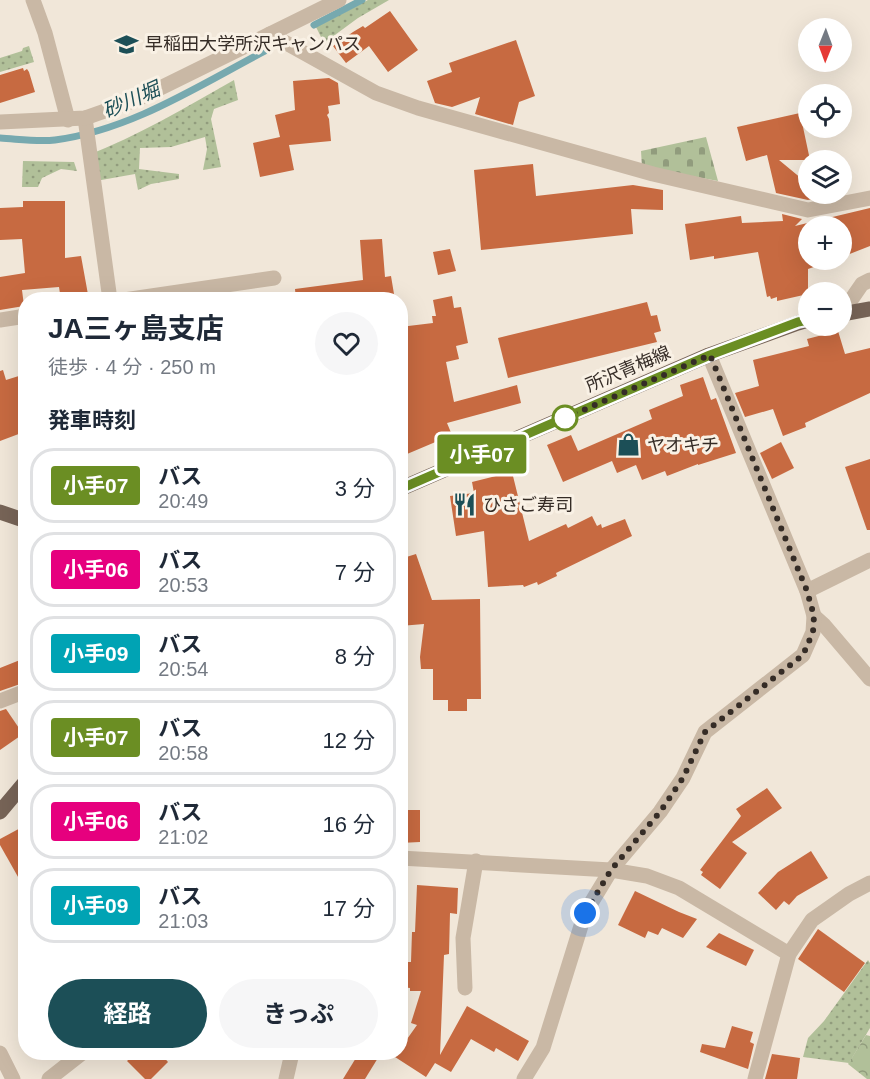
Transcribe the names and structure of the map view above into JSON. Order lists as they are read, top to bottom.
{
  "streets": {
    "main road": ["所沢青梅線"]
  },
  "water": ["砂川堀"],
  "places": {
    "school or university": ["早稲田大学所沢キャンパス"],
    "shop": ["ヤオキチ"],
    "restaurant": ["ひさご寿司"]
  },
  "lines": ["bus line 小手07"],
  "north": "bottom",
  "page": {
    "on_map": "小手07",
    "map_buttons": ["+", "−"],
    "heading": [
      ["JA三ヶ島支店", "徒歩 · 4 分 · 250 m"],
      "発車時刻"
    ],
    "list": [
      {
        "mark": "小手07",
        "name": "バス",
        "note": "20:49",
        "value": "3 分"
      },
      {
        "mark": "小手06",
        "name": "バス",
        "note": "20:53",
        "value": "7 分"
      },
      {
        "mark": "小手09",
        "name": "バス",
        "note": "20:54",
        "value": "8 分"
      },
      {
        "mark": "小手07",
        "name": "バス",
        "note": "20:58",
        "value": "12 分"
      },
      {
        "mark": "小手06",
        "name": "バス",
        "note": "21:02",
        "value": "16 分"
      },
      {
        "mark": "小手09",
        "name": "バス",
        "note": "21:03",
        "value": "17 分"
      }
    ],
    "buttons": ["経路", "きっぷ"]
  }
}
